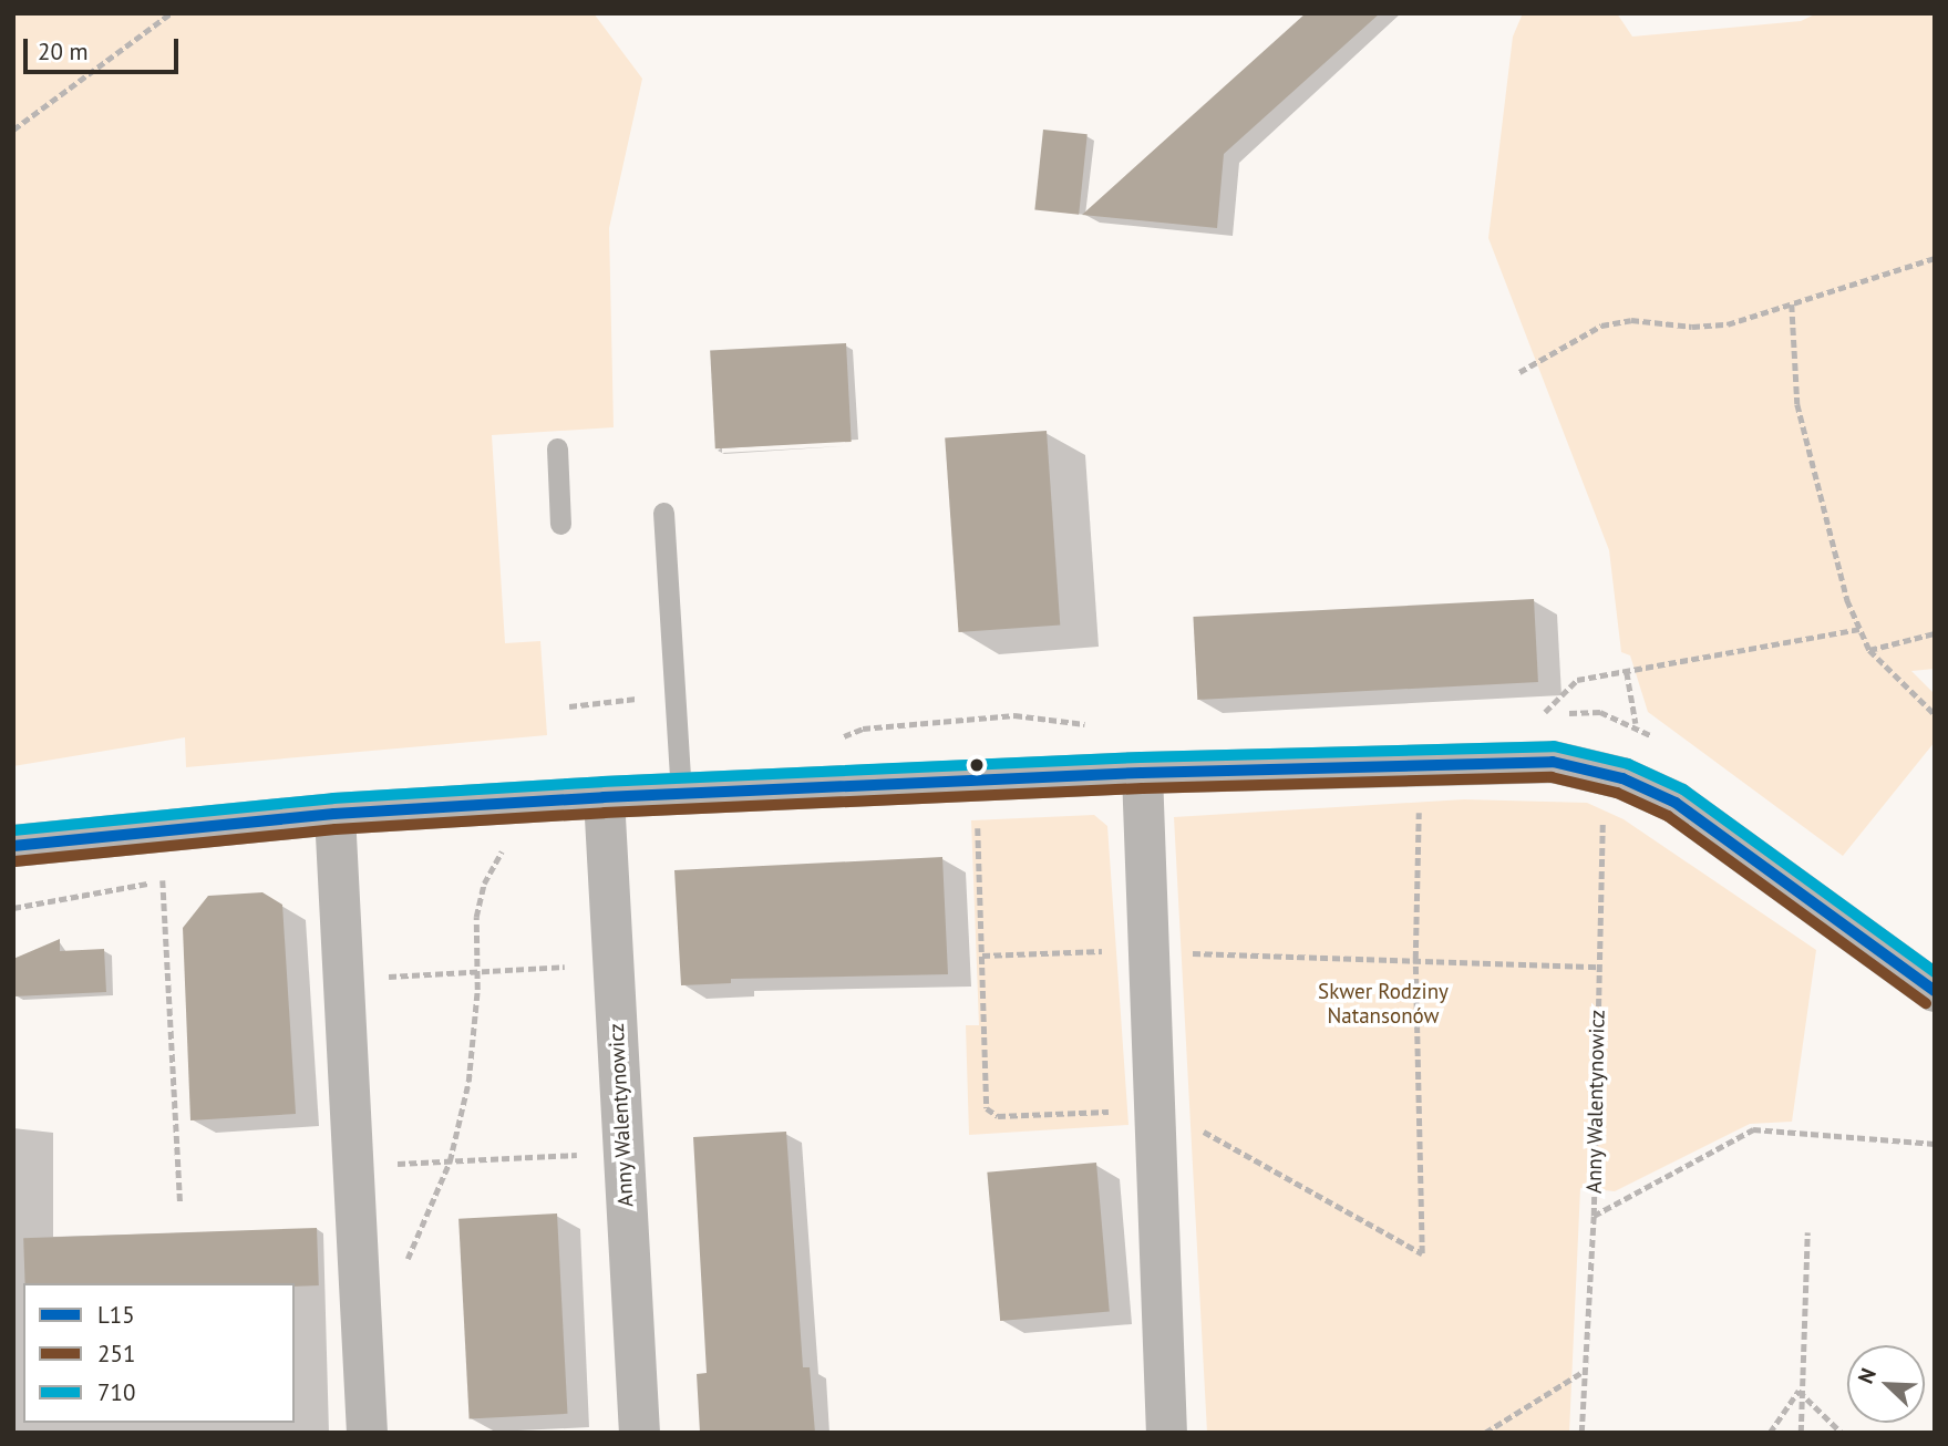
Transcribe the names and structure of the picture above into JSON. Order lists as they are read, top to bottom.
{
  "streets": {
    "street": ["Anny Walentynowicz"]
  },
  "parks": ["Skwer Rodziny Natansonów"],
  "lines": ["transit line 710", "transit line L15", "transit line 251"],
  "legend": ["L15", "251", "710"],
  "scale_bar": "20 m",
  "north": "top left"
}
